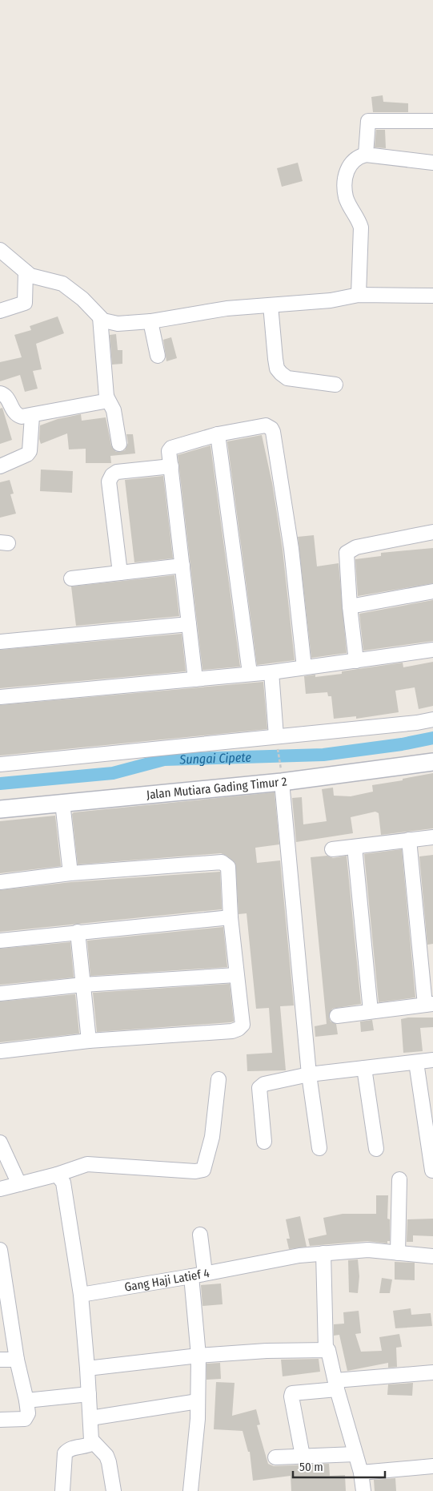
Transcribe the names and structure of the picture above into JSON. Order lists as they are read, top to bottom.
{
  "streets": {
    "street": ["Jalan Mutiara Gading Timur 2", "Gang Haji Latief 4"]
  },
  "water": ["Sungai Cipete"],
  "scale_bar": "50 m"
}
